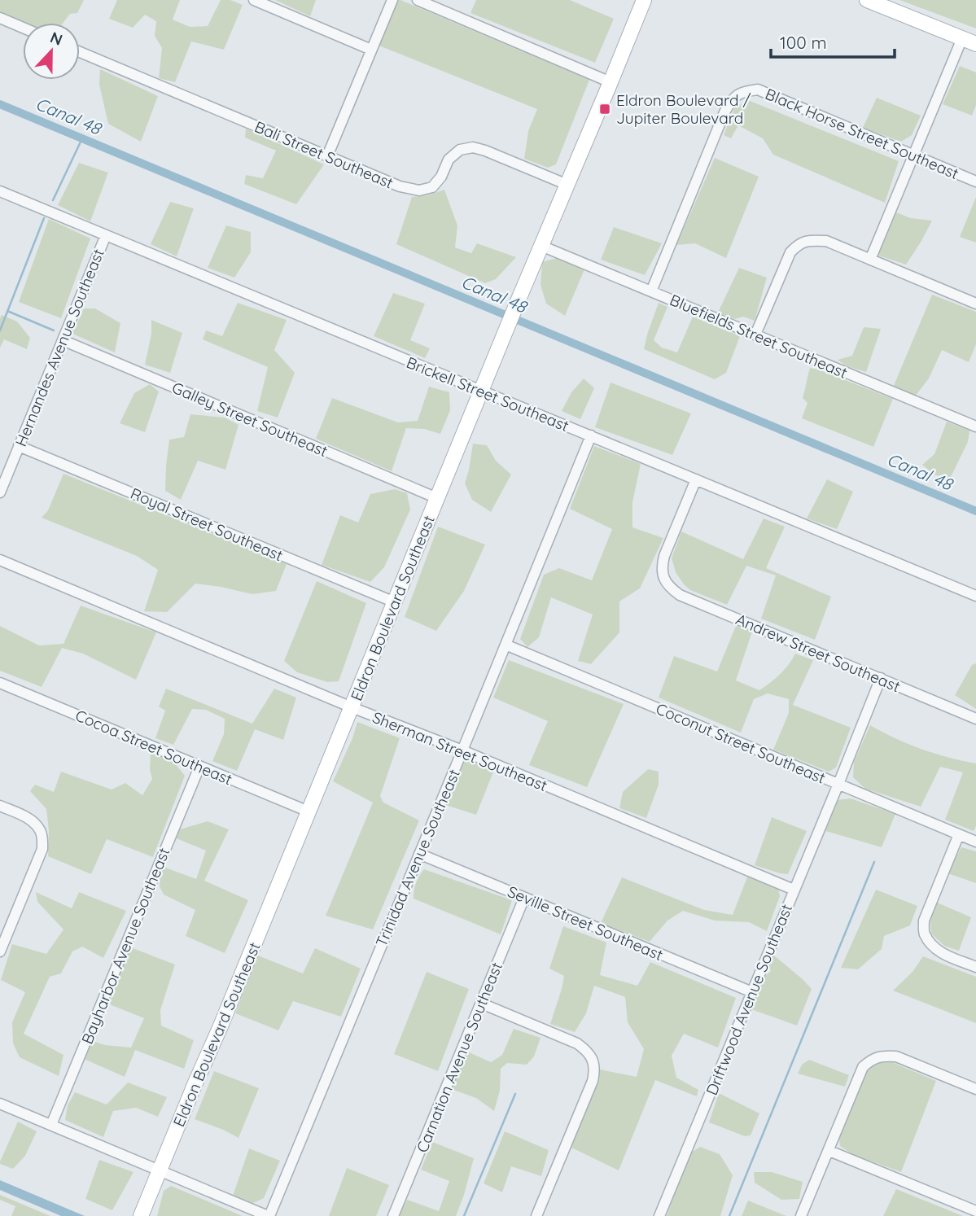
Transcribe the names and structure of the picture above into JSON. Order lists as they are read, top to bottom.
{
  "streets": {
    "street": [
      "Black Horse Street Southeast",
      "Bali Street Southeast",
      "Bluefields Street Southeast",
      "Hernandes Avenue Southeast",
      "Brickell Street Southeast",
      "Galley Street Southeast",
      "Royal Street Southeast",
      "Eldron Boulevard Southeast",
      "Andrew Street Southeast",
      "Coconut Street Southeast",
      "Cocoa Street Southeast",
      "Sherman Street Southeast",
      "Trinidad Avenue Southeast",
      "Seville Street Southeast",
      "Bayharbor Avenue Southeast",
      "Driftwood Avenue Southeast",
      "Carnation Avenue Southeast"
    ]
  },
  "crossings": [
    ["Black Horse Street Southeast", "Bluefields Street Southeast"],
    ["Bali Street Southeast", "Eldron Boulevard Southeast"],
    ["Bluefields Street Southeast", "Eldron Boulevard Southeast"],
    ["Hernandes Avenue Southeast", "Brickell Street Southeast"],
    ["Hernandes Avenue Southeast", "Galley Street Southeast"],
    ["Hernandes Avenue Southeast", "Royal Street Southeast"],
    ["Brickell Street Southeast", "Eldron Boulevard Southeast"],
    ["Brickell Street Southeast", "Andrew Street Southeast"],
    ["Brickell Street Southeast", "Trinidad Avenue Southeast"],
    ["Galley Street Southeast", "Eldron Boulevard Southeast"],
    ["Royal Street Southeast", "Eldron Boulevard Southeast"],
    ["Eldron Boulevard Southeast", "Cocoa Street Southeast"],
    ["Eldron Boulevard Southeast", "Sherman Street Southeast"],
    ["Andrew Street Southeast", "Driftwood Avenue Southeast"],
    ["Coconut Street Southeast", "Trinidad Avenue Southeast"],
    ["Coconut Street Southeast", "Driftwood Avenue Southeast"],
    ["Cocoa Street Southeast", "Bayharbor Avenue Southeast"],
    ["Sherman Street Southeast", "Trinidad Avenue Southeast"],
    ["Sherman Street Southeast", "Driftwood Avenue Southeast"],
    ["Trinidad Avenue Southeast", "Seville Street Southeast"],
    ["Seville Street Southeast", "Driftwood Avenue Southeast"],
    ["Seville Street Southeast", "Carnation Avenue Southeast"]
  ],
  "water": ["Canal 48"],
  "places": {
    "transit": ["Eldron Boulevard / Jupiter Boulevard"]
  },
  "scale_bar": "100 m",
  "north": "top"
}
